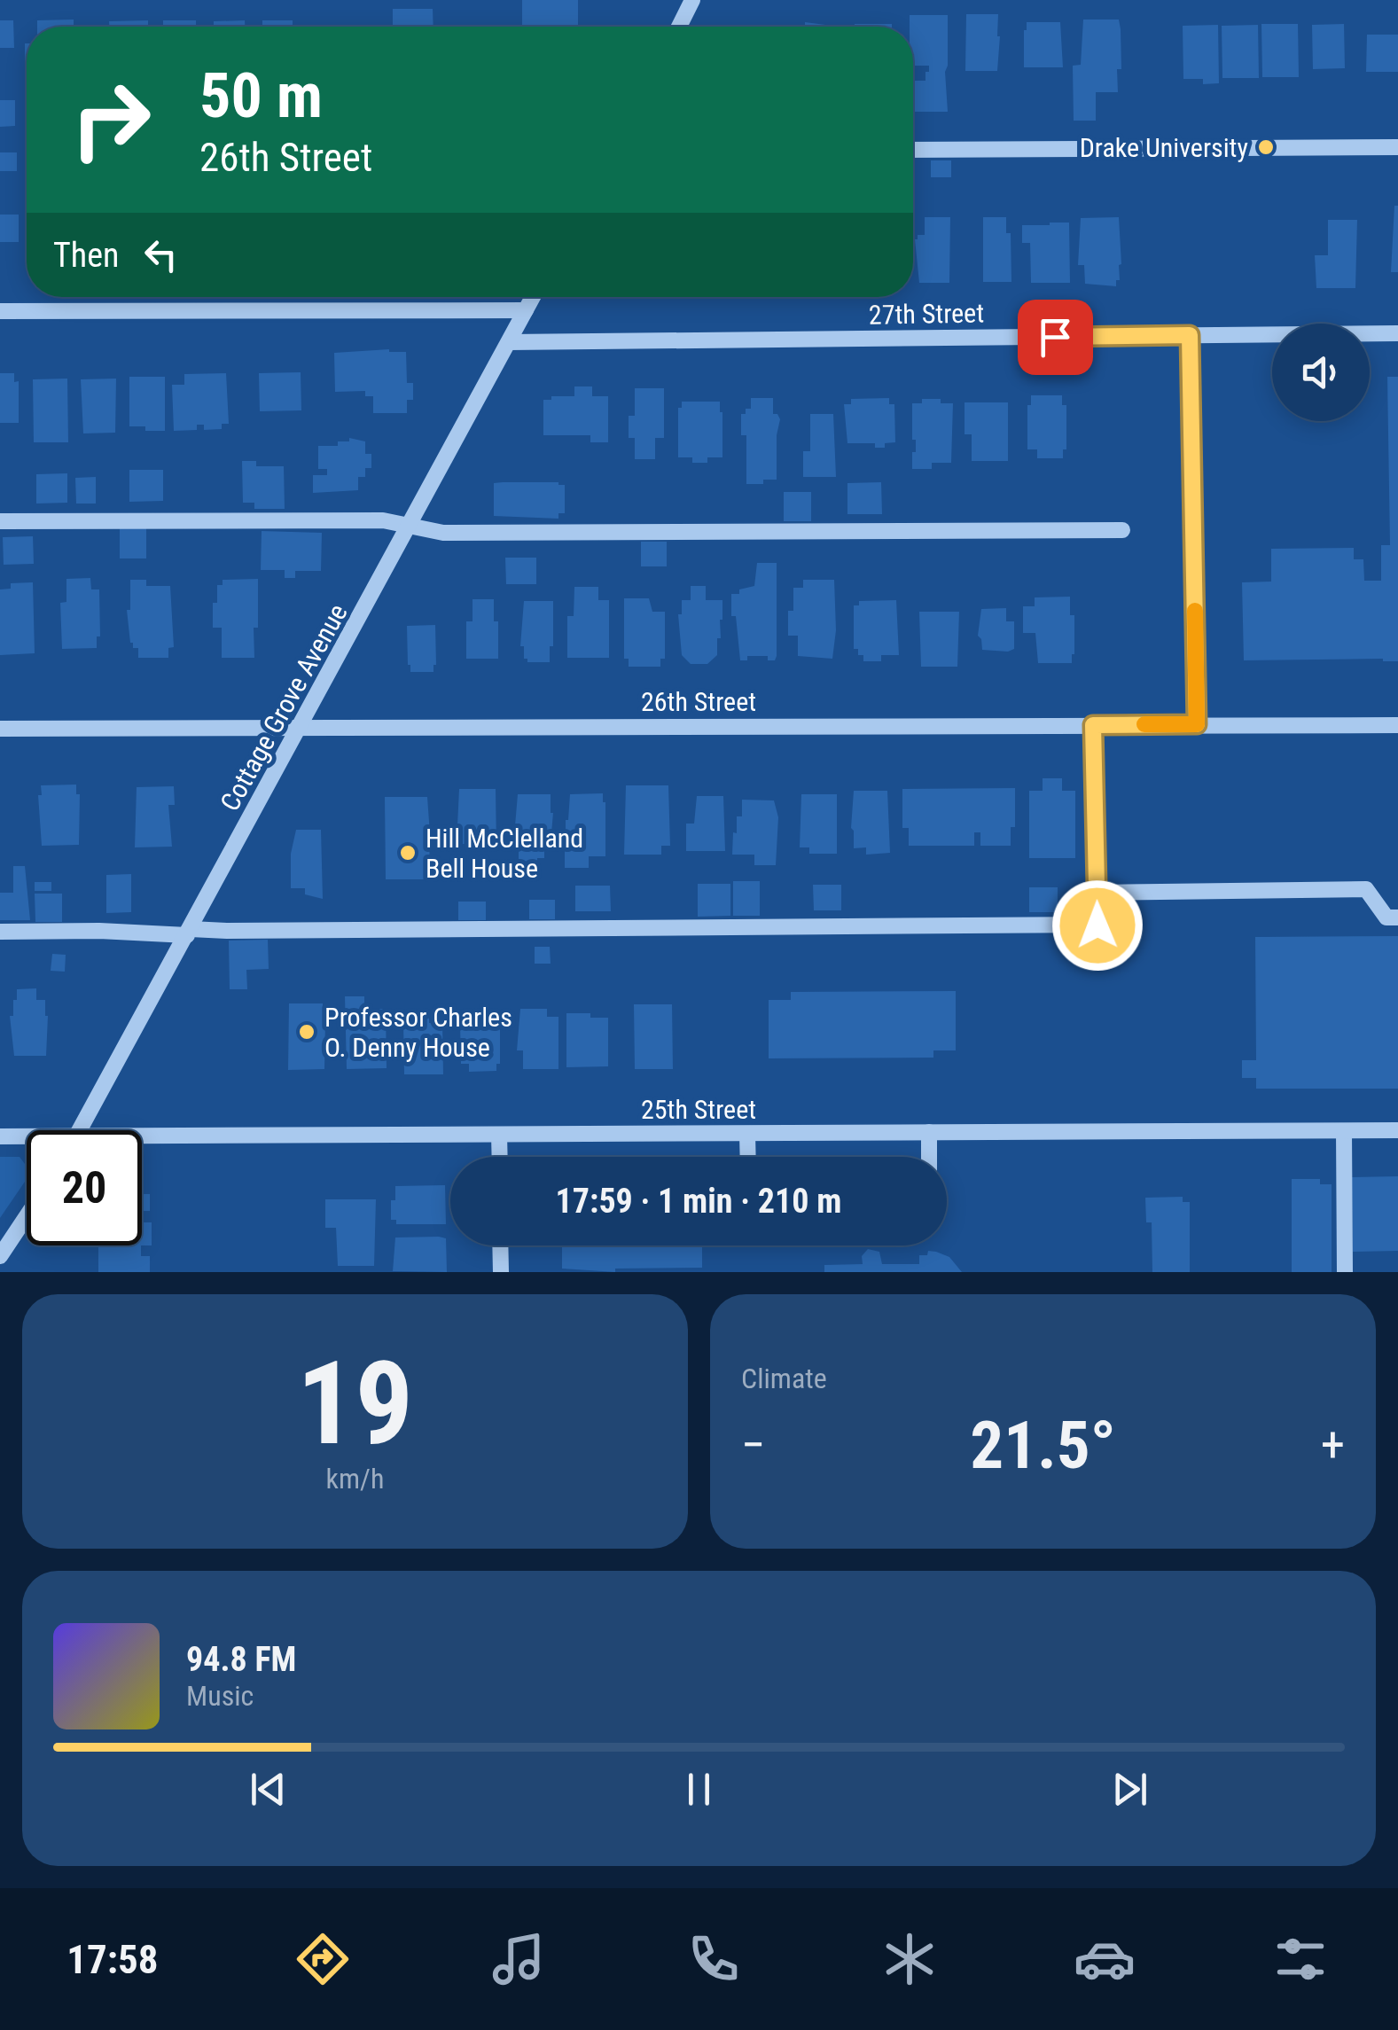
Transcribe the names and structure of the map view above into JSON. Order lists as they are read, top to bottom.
{
  "streets": {
    "street": [
      "27th Street",
      "26th Street",
      "Cottage Grove Avenue",
      "25th Street"
    ]
  },
  "crossings": [
    ["27th Street", "Cottage Grove Avenue"],
    ["26th Street", "Cottage Grove Avenue"]
  ],
  "places": ["Drake University", "Hill McClelland Bell House", "Professor Charles O. Denny House"],
  "page": {
    "turn": ["50 m", "26th Street"],
    "then": "Then",
    "limit": "20",
    "trip": "17:59 · 1 min · 210 m",
    "tile": [
      ["19", "km/h"],
      "Climate"
    ],
    "heat": ["−", "21.5°", "+"],
    "song": ["94.8 FM", "Music"],
    "tabs": "17:58"
  }
}
